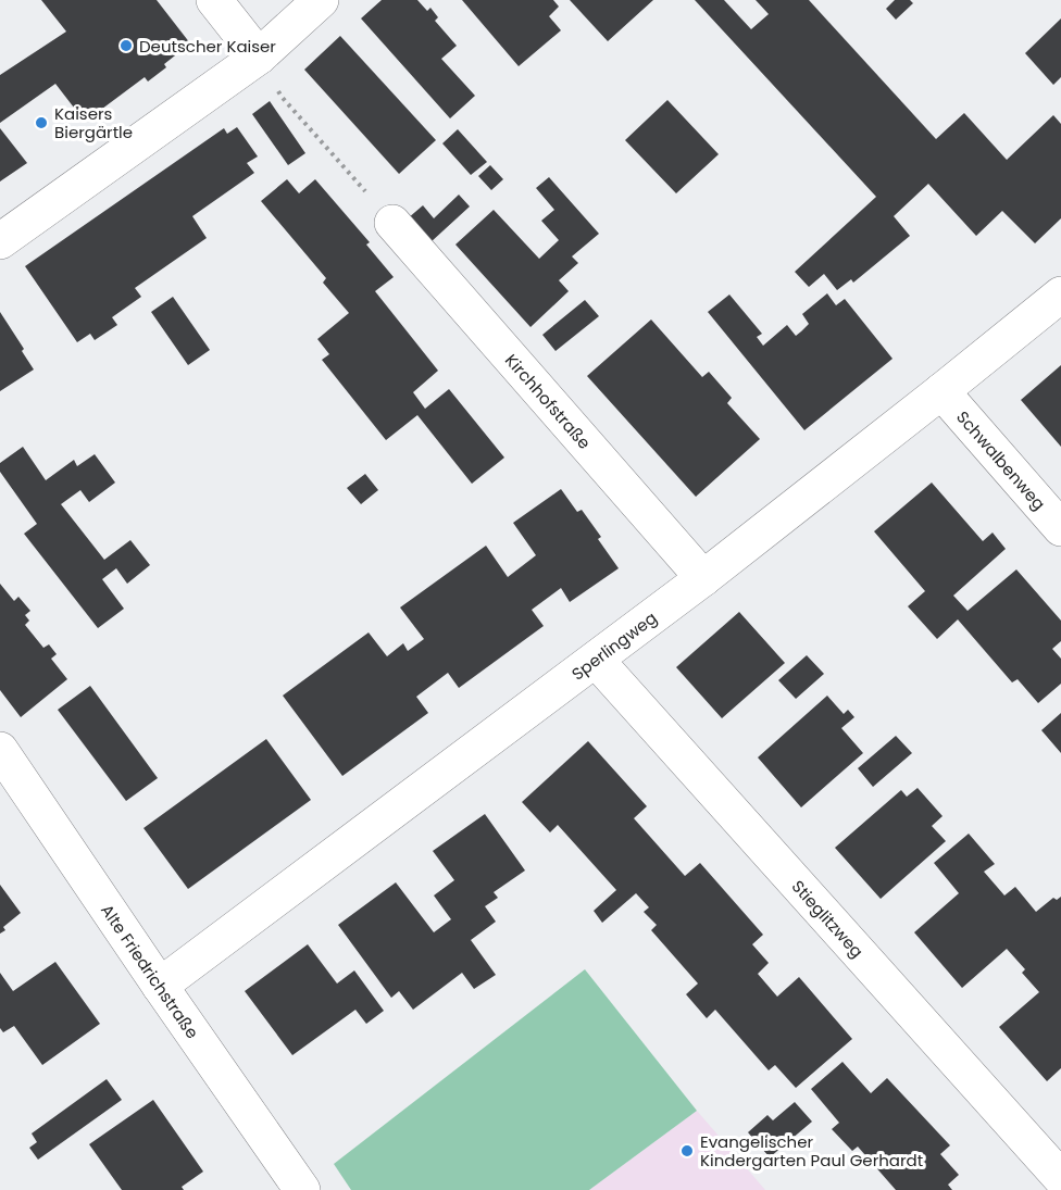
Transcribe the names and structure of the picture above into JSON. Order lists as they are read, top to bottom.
{
  "streets": {
    "street": [
      "Kirchhofstraße",
      "Schwalbenweg",
      "Sperlingweg",
      "Stieglitzweg",
      "Alte Friedrichstraße"
    ]
  },
  "crossings": [
    ["Kirchhofstraße", "Sperlingweg"],
    ["Schwalbenweg", "Sperlingweg"],
    ["Sperlingweg", "Stieglitzweg"],
    ["Sperlingweg", "Alte Friedrichstraße"]
  ],
  "places": ["Deutscher Kaiser", "Kaisers Biergärtle", "Evangelischer Kindergarten Paul Gerhardt"]
}
